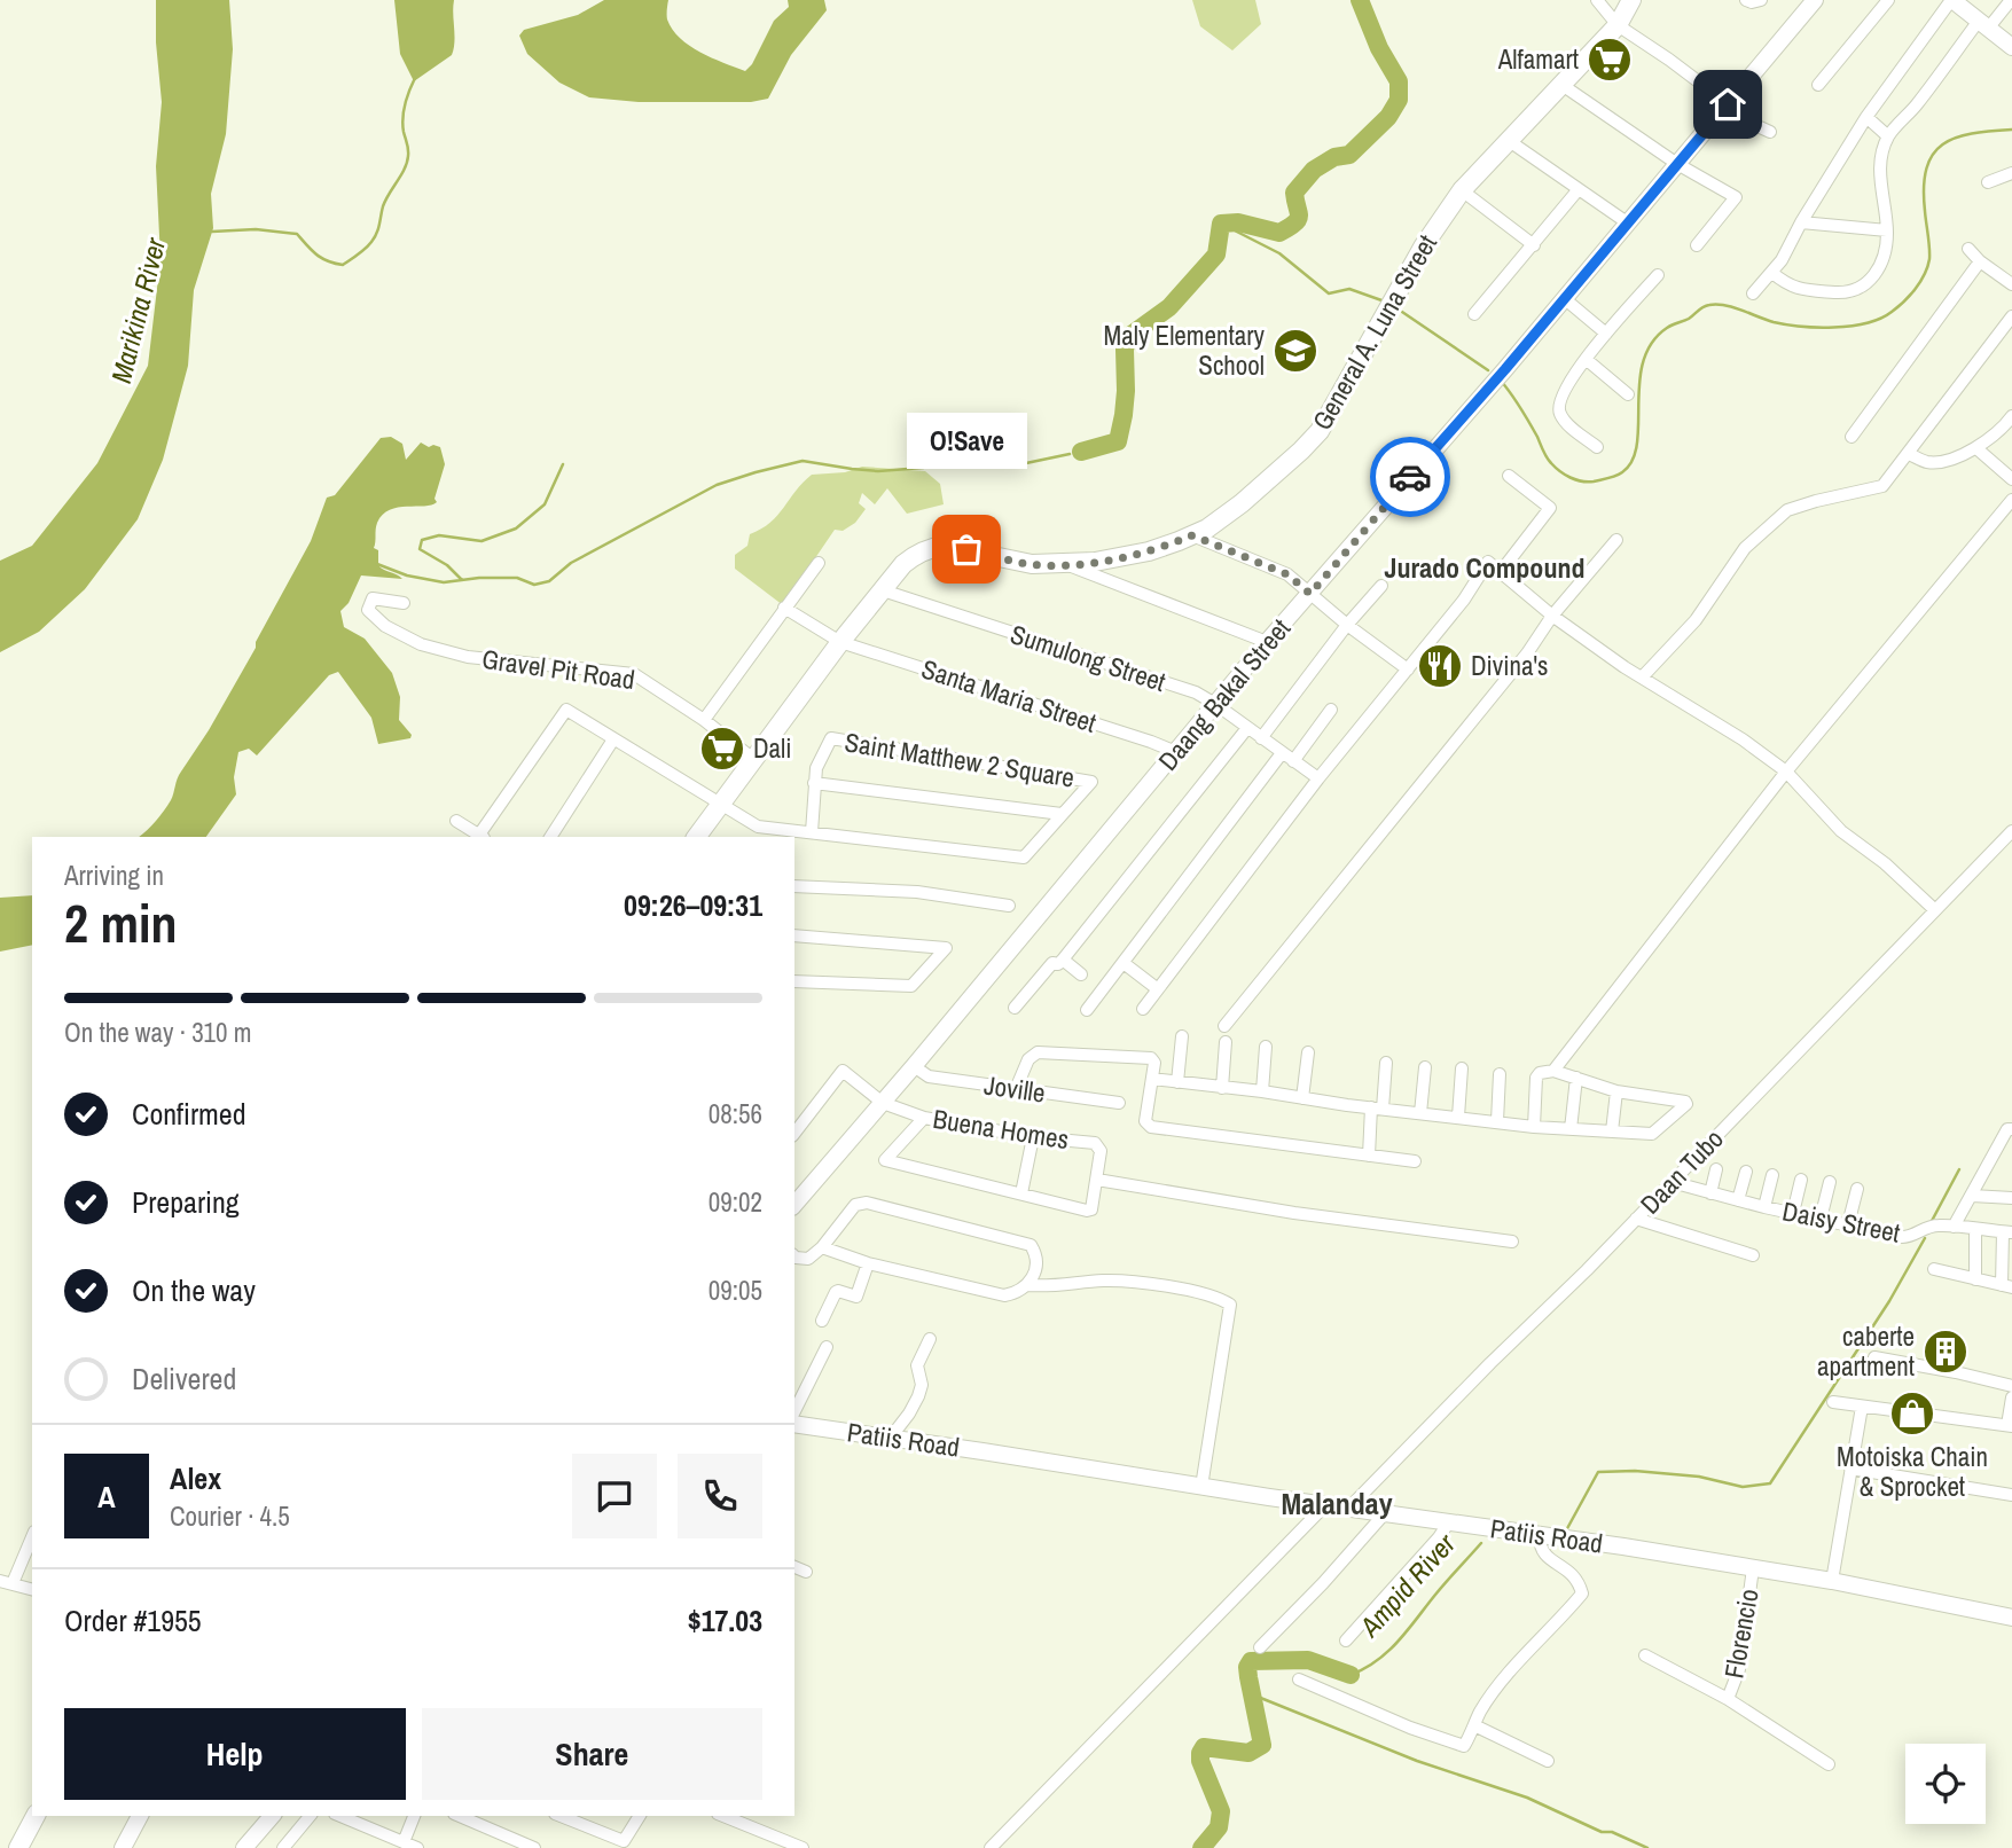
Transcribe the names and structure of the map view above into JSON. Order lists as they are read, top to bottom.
{
  "streets": {
    "main road": ["General A. Luna Street"],
    "street": [
      "Sumulong Street",
      "Gravel Pit Road",
      "Daang Bakal Street",
      "Santa Maria Street",
      "Saint Matthew 2 Square",
      "Joville",
      "Buena Homes",
      "Daan Tubo",
      "Daisy Street",
      "Patiis Road",
      "Florencio"
    ]
  },
  "crossings": [
    ["General A. Luna Street", "Sumulong Street"],
    ["General A. Luna Street", "Gravel Pit Road"],
    ["General A. Luna Street", "Santa Maria Street"],
    ["General A. Luna Street", "Saint Matthew 2 Square"],
    ["Sumulong Street", "Daang Bakal Street"],
    ["Daang Bakal Street", "Santa Maria Street"],
    ["Daang Bakal Street", "Joville"],
    ["Daang Bakal Street", "Buena Homes"],
    ["Daan Tubo", "Daisy Street"],
    ["Daan Tubo", "Patiis Road"],
    ["Patiis Road", "Florencio"]
  ],
  "districts": ["Jurado Compound", "Malanday"],
  "water": ["Marikina River", "Ampid River"],
  "places": {
    "supermarket": ["Alfamart", "Dali"],
    "school or university": ["Maly Elementary School"],
    "other": ["O!Save"],
    "restaurant": ["Divina's"],
    "building": ["caberte apartment"],
    "shop": ["Motoiska Chain & Sprocket"]
  },
  "page": {
    "bubble": "O!Save",
    "heading": ["2 min", "Arriving in", "09:26–09:31"],
    "panel": [
      "Alex",
      "Courier · 4.5",
      "Order #1955",
      "$17.03"
    ],
    "bar": "On the way · 310 m",
    "list": [
      ["Confirmed", "08:56"],
      ["Preparing", "09:02"],
      ["On the way", "09:05"],
      "Delivered"
    ],
    "round": "A",
    "buttons": ["Help", "Share"]
  }
}
